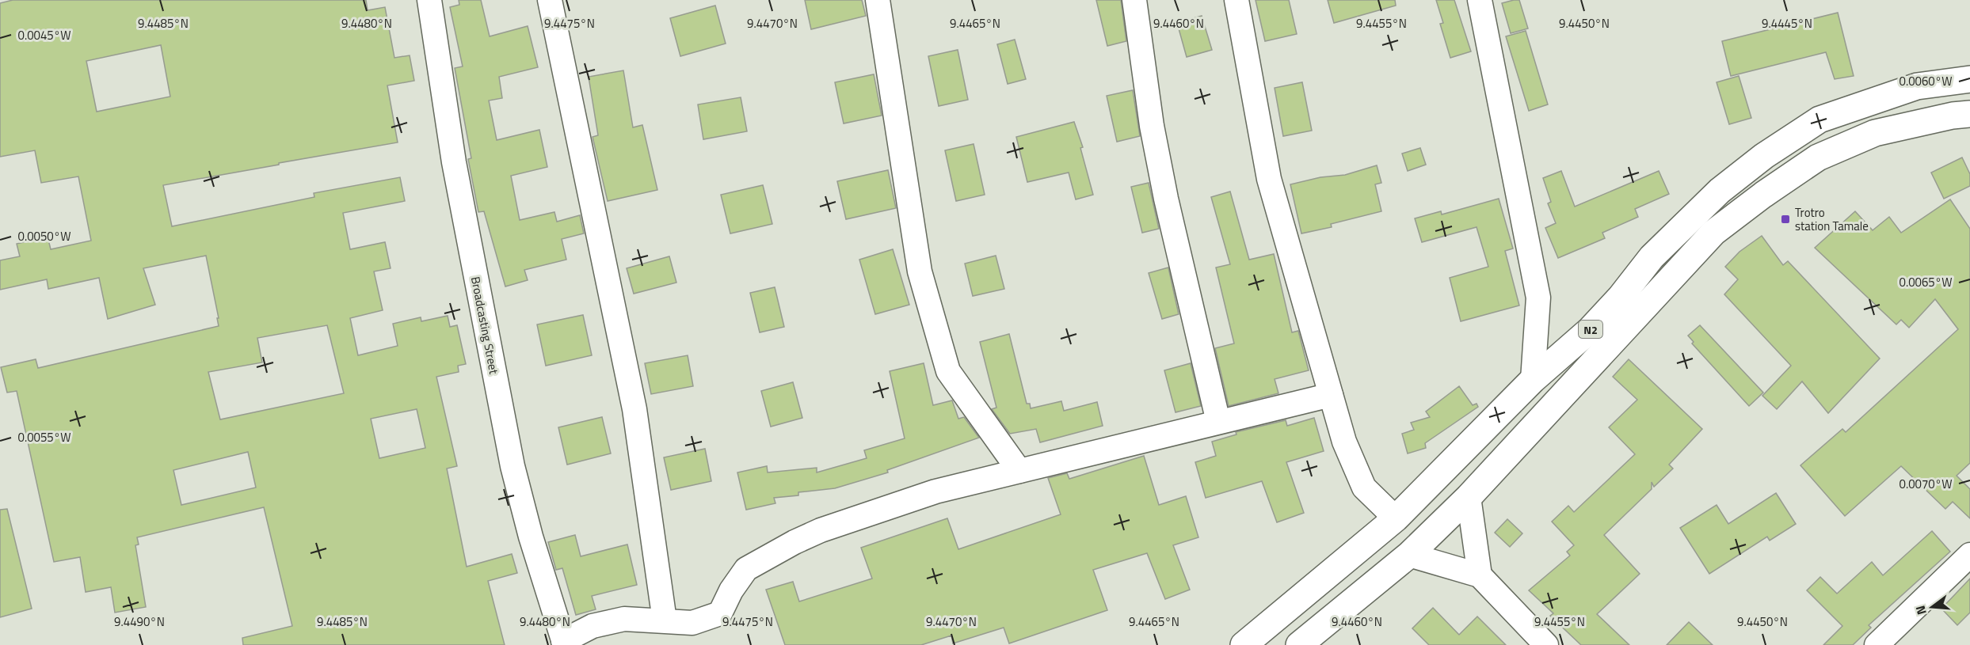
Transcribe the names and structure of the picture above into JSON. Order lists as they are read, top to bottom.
{
  "streets": {
    "highway": ["N2"],
    "street": ["Broadcasting Street"]
  },
  "places": {
    "transit": ["Trotro station Tamale"]
  },
  "north": "left",
  "coordinates": [
    "9.4485°N",
    "9.4480°N",
    "9.4475°N",
    "9.4470°N",
    "9.4465°N",
    "9.4460°N",
    "9.4455°N",
    "9.4450°N",
    "9.4445°N",
    "0.0045°W",
    "0.0060°W",
    "0.0050°W",
    "0.0065°W",
    "0.0055°W",
    "0.0070°W",
    "9.4490°N"
  ]
}
